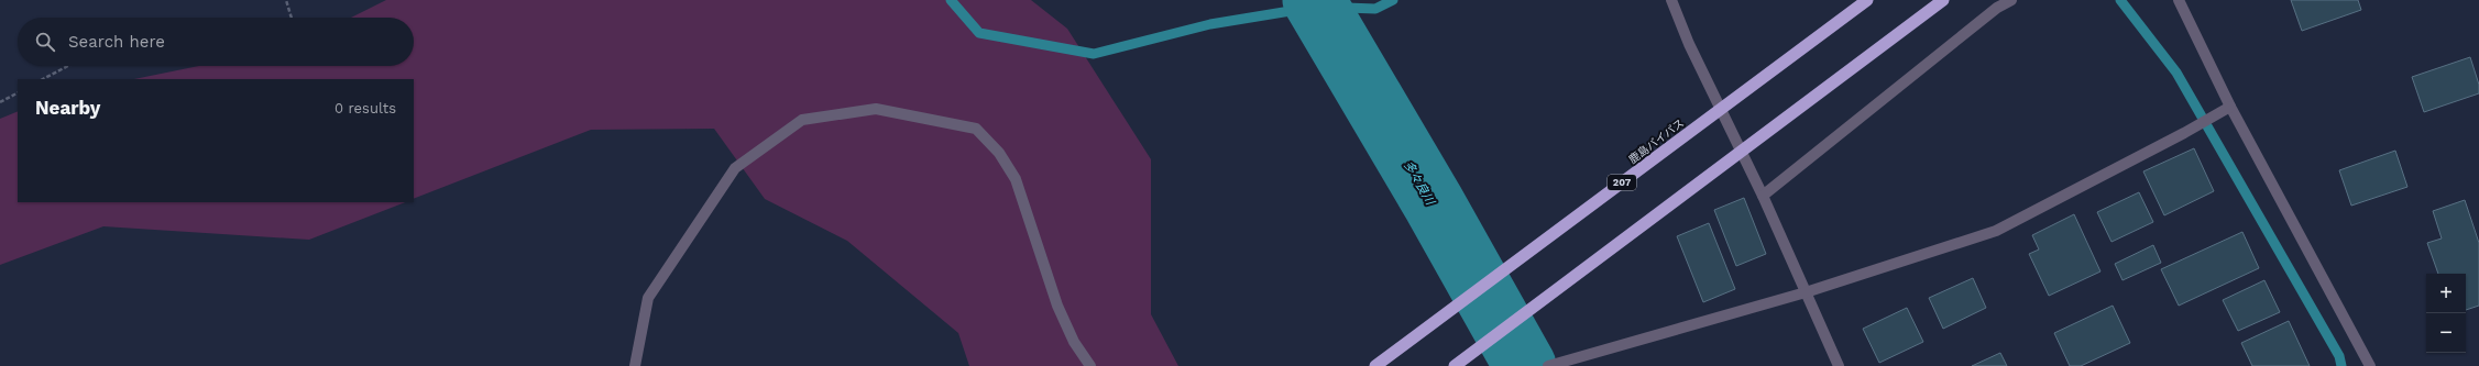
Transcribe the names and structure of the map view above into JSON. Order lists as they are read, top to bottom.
{
  "streets": {
    "highway": ["鹿島バイパス", "207"]
  },
  "water": ["多々良川"],
  "page": {
    "search": "Search here",
    "heading": ["Nearby", "0 results"],
    "map_buttons": ["+", "−"]
  }
}
